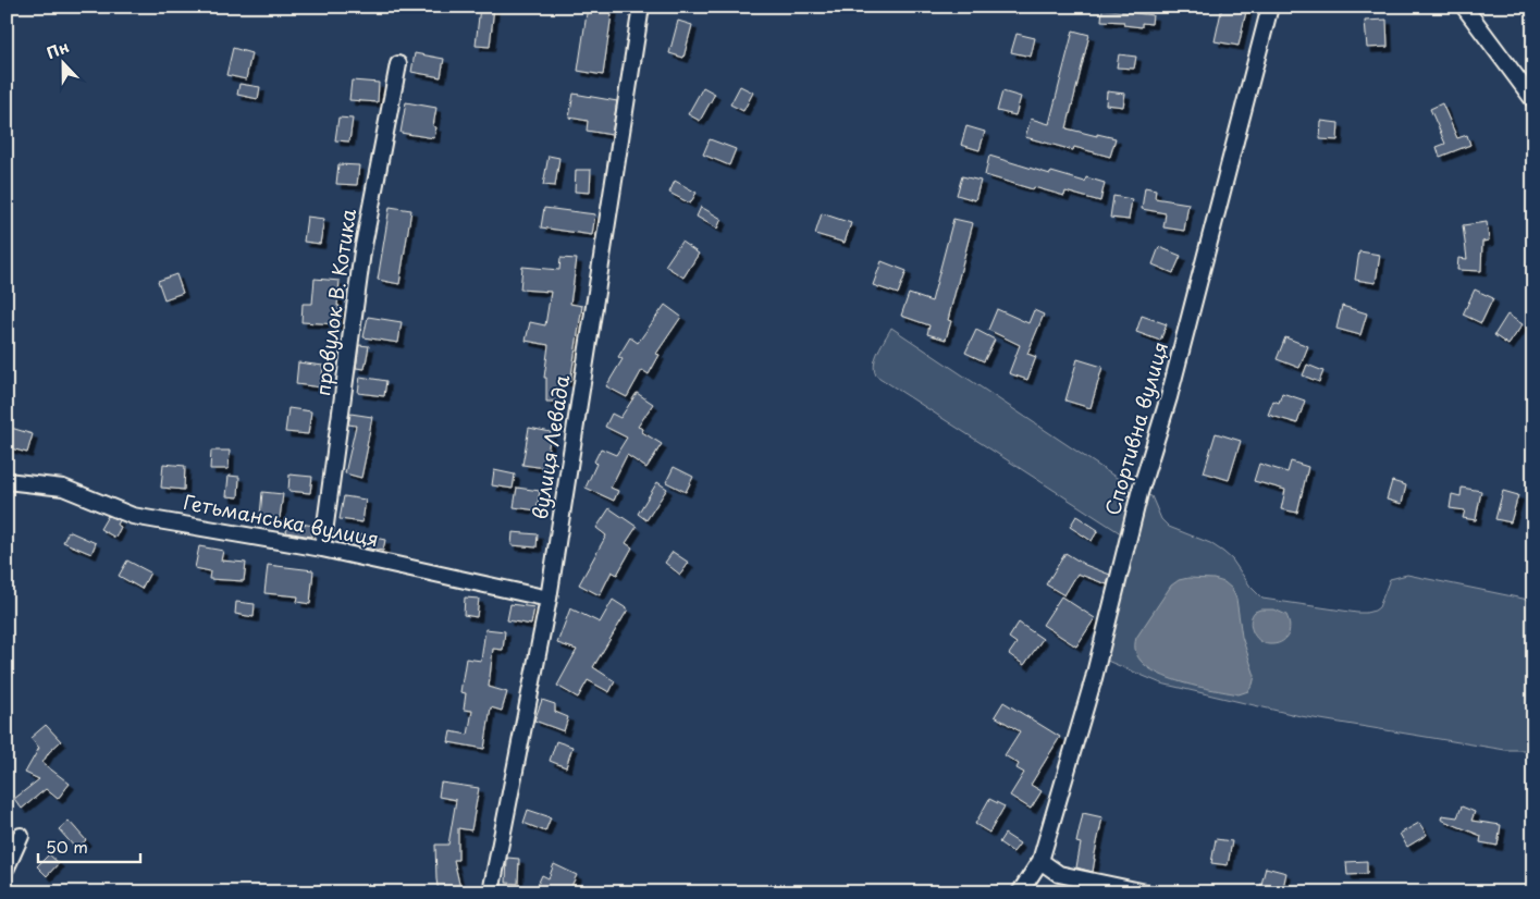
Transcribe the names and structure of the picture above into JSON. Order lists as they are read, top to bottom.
{
  "streets": {
    "street": [
      "провулок В. Котика",
      "Спортивна вулиця",
      "вулиця Левада",
      "Гетьманська вулиця"
    ]
  },
  "crossings": [
    ["провулок В. Котика", "Гетьманська вулиця"],
    ["вулиця Левада", "Гетьманська вулиця"]
  ],
  "scale_bar": "50 m",
  "north": "top"
}
